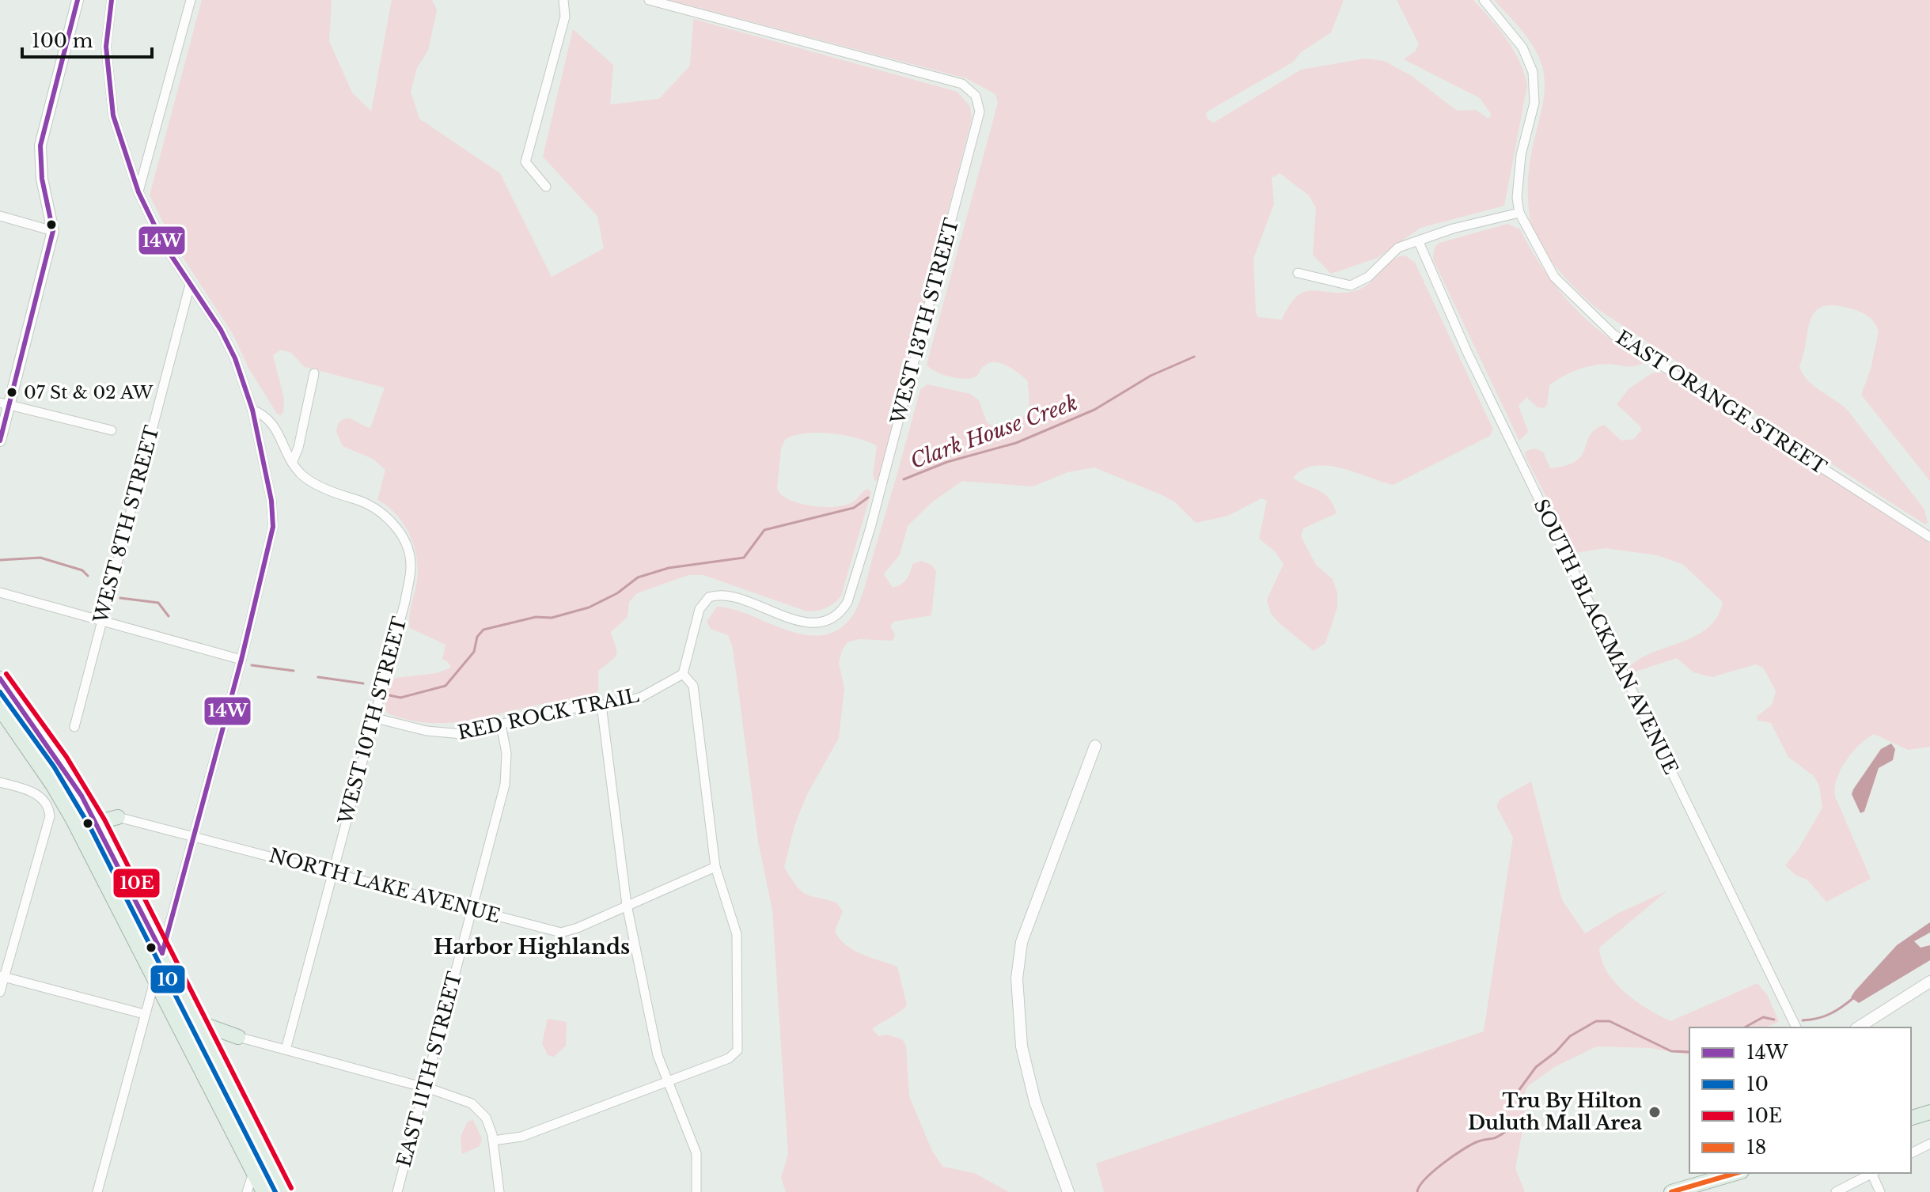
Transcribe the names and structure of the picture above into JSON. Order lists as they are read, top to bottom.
{
  "streets": {
    "street": [
      "WEST 13TH STREET",
      "EAST ORANGE STREET",
      "WEST 8TH STREET",
      "SOUTH BLACKMAN AVENUE",
      "RED ROCK TRAIL",
      "WEST 10TH STREET",
      "NORTH LAKE AVENUE",
      "EAST 11TH STREET"
    ]
  },
  "crossings": [
    ["WEST 13TH STREET", "RED ROCK TRAIL"],
    ["RED ROCK TRAIL", "WEST 10TH STREET"],
    ["RED ROCK TRAIL", "EAST 11TH STREET"],
    ["WEST 10TH STREET", "NORTH LAKE AVENUE"],
    ["NORTH LAKE AVENUE", "EAST 11TH STREET"]
  ],
  "districts": ["Harbor Highlands"],
  "water": ["Clark House Creek"],
  "places": ["07 St & 02 AW", "Tru By Hilton Duluth Mall Area"],
  "lines": [
    "transit line 14W",
    "transit line 10E",
    "transit line 10",
    "transit line 18"
  ],
  "legend": [
    "14W",
    "10",
    "10E",
    "18"
  ],
  "scale_bar": "100 m"
}
